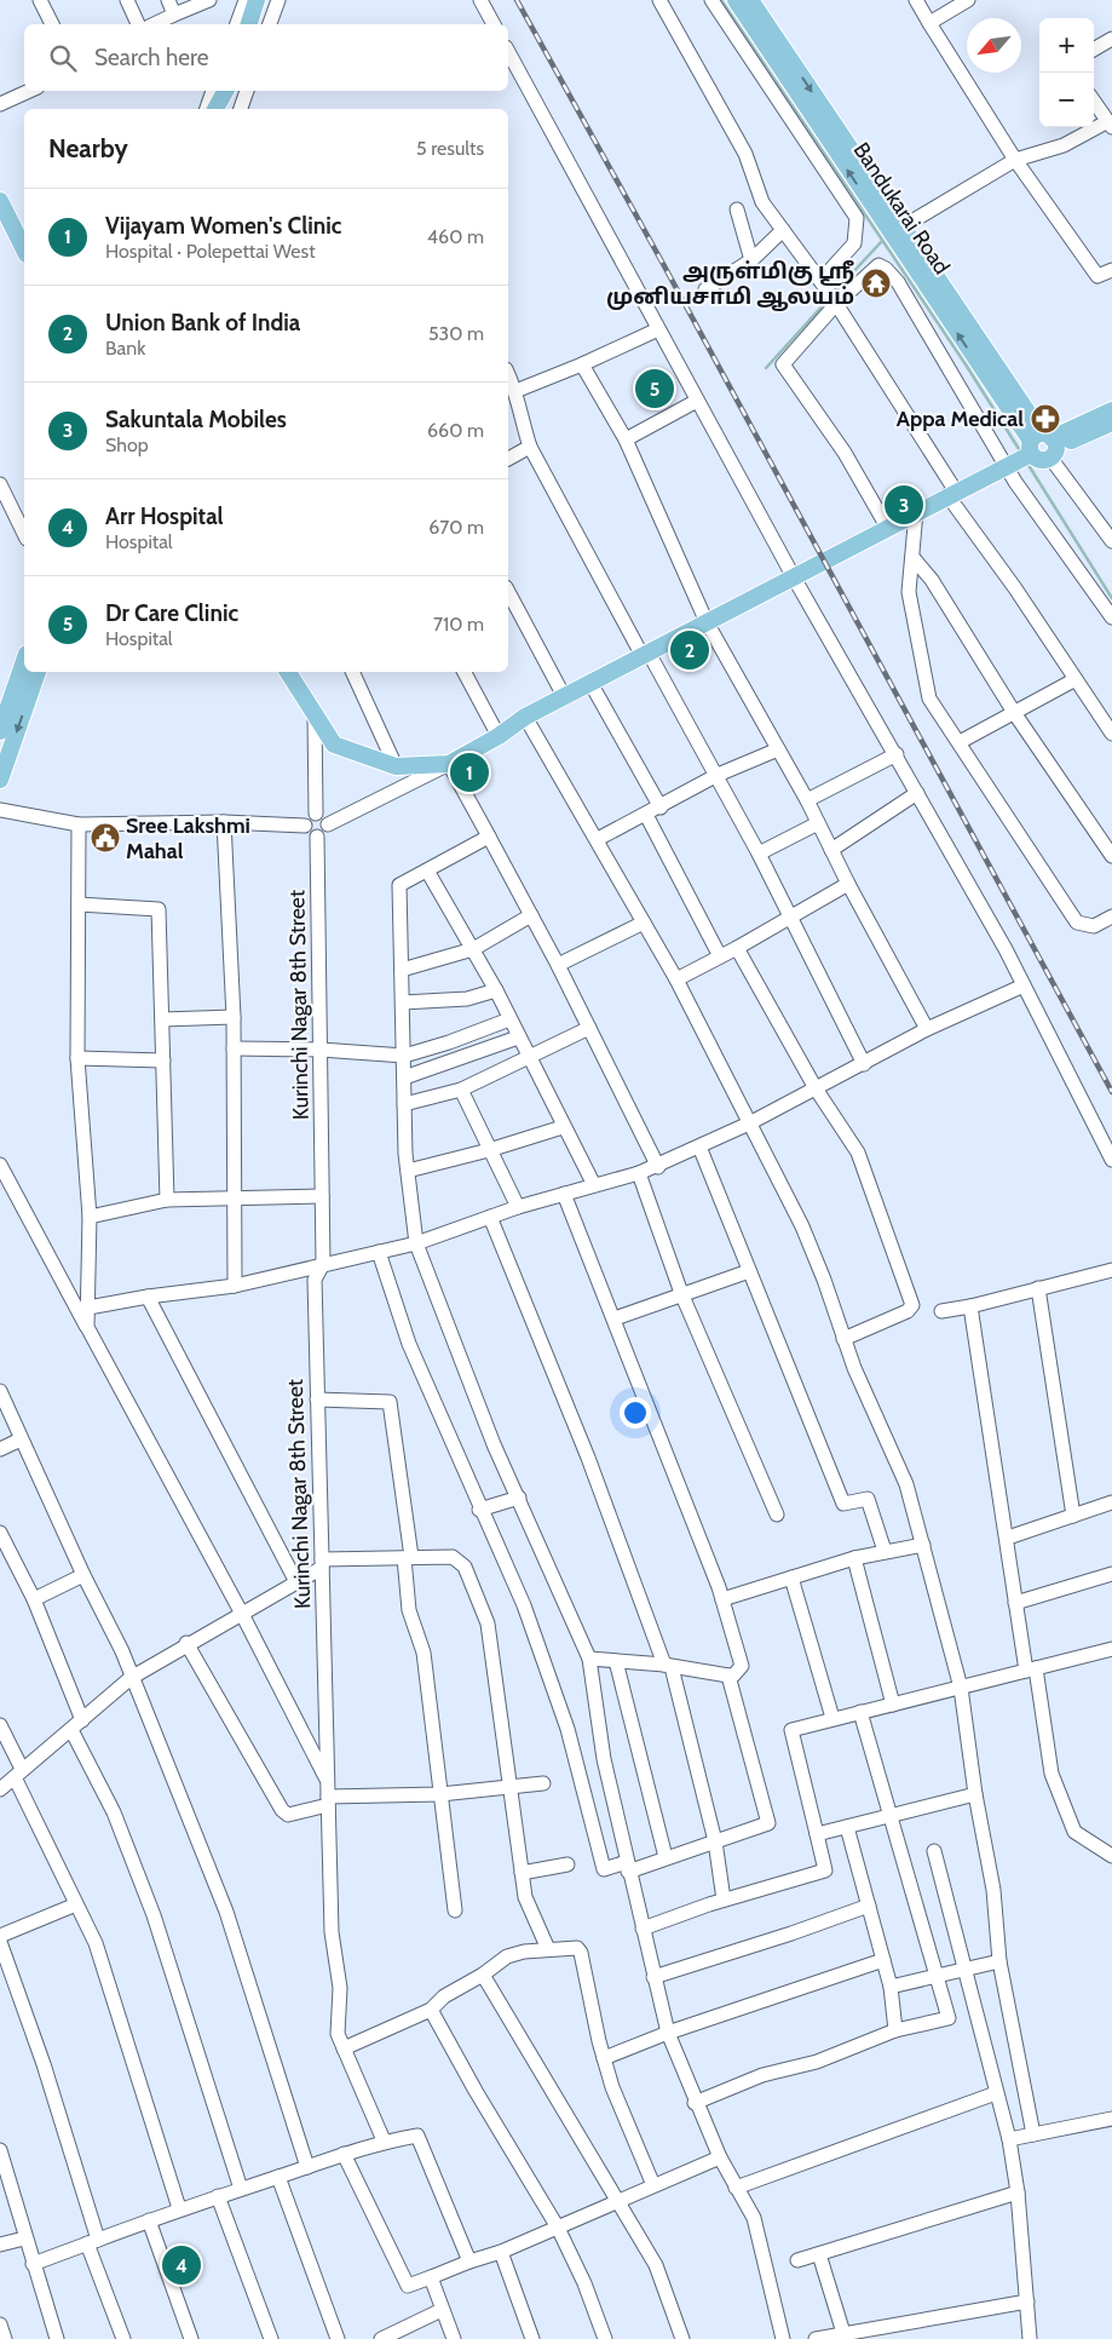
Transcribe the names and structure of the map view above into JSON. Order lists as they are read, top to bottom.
{
  "streets": {
    "main road": ["Bandukarai Road"],
    "street": ["Kurinchi Nagar 8th Street"]
  },
  "places": {
    "temple": ["அருள்மிகு ஶ்ரீ முனியசாமி ஆலயம்"],
    "pharmacy": ["Appa Medical"],
    "public building": ["Sree Lakshmi Mahal"]
  },
  "north": "bottom left",
  "page": {
    "map_buttons": ["+", "−"],
    "search": "Search here",
    "heading": ["Nearby", "5 results"],
    "list": [
      {
        "mark": "1",
        "name": "Vijayam Women's Clinic",
        "note": "Hospital · Polepettai West",
        "value": "460 m"
      },
      {
        "mark": "2",
        "name": "Union Bank of India",
        "note": "Bank",
        "value": "530 m"
      },
      {
        "mark": "3",
        "name": "Sakuntala Mobiles",
        "note": "Shop",
        "value": "660 m"
      },
      {
        "mark": "4",
        "name": "Arr Hospital",
        "note": "Hospital",
        "value": "670 m"
      },
      {
        "mark": "5",
        "name": "Dr Care Clinic",
        "note": "Hospital",
        "value": "710 m"
      }
    ],
    "pins": [
      "5",
      "3",
      "2",
      "1",
      "4"
    ]
  }
}
